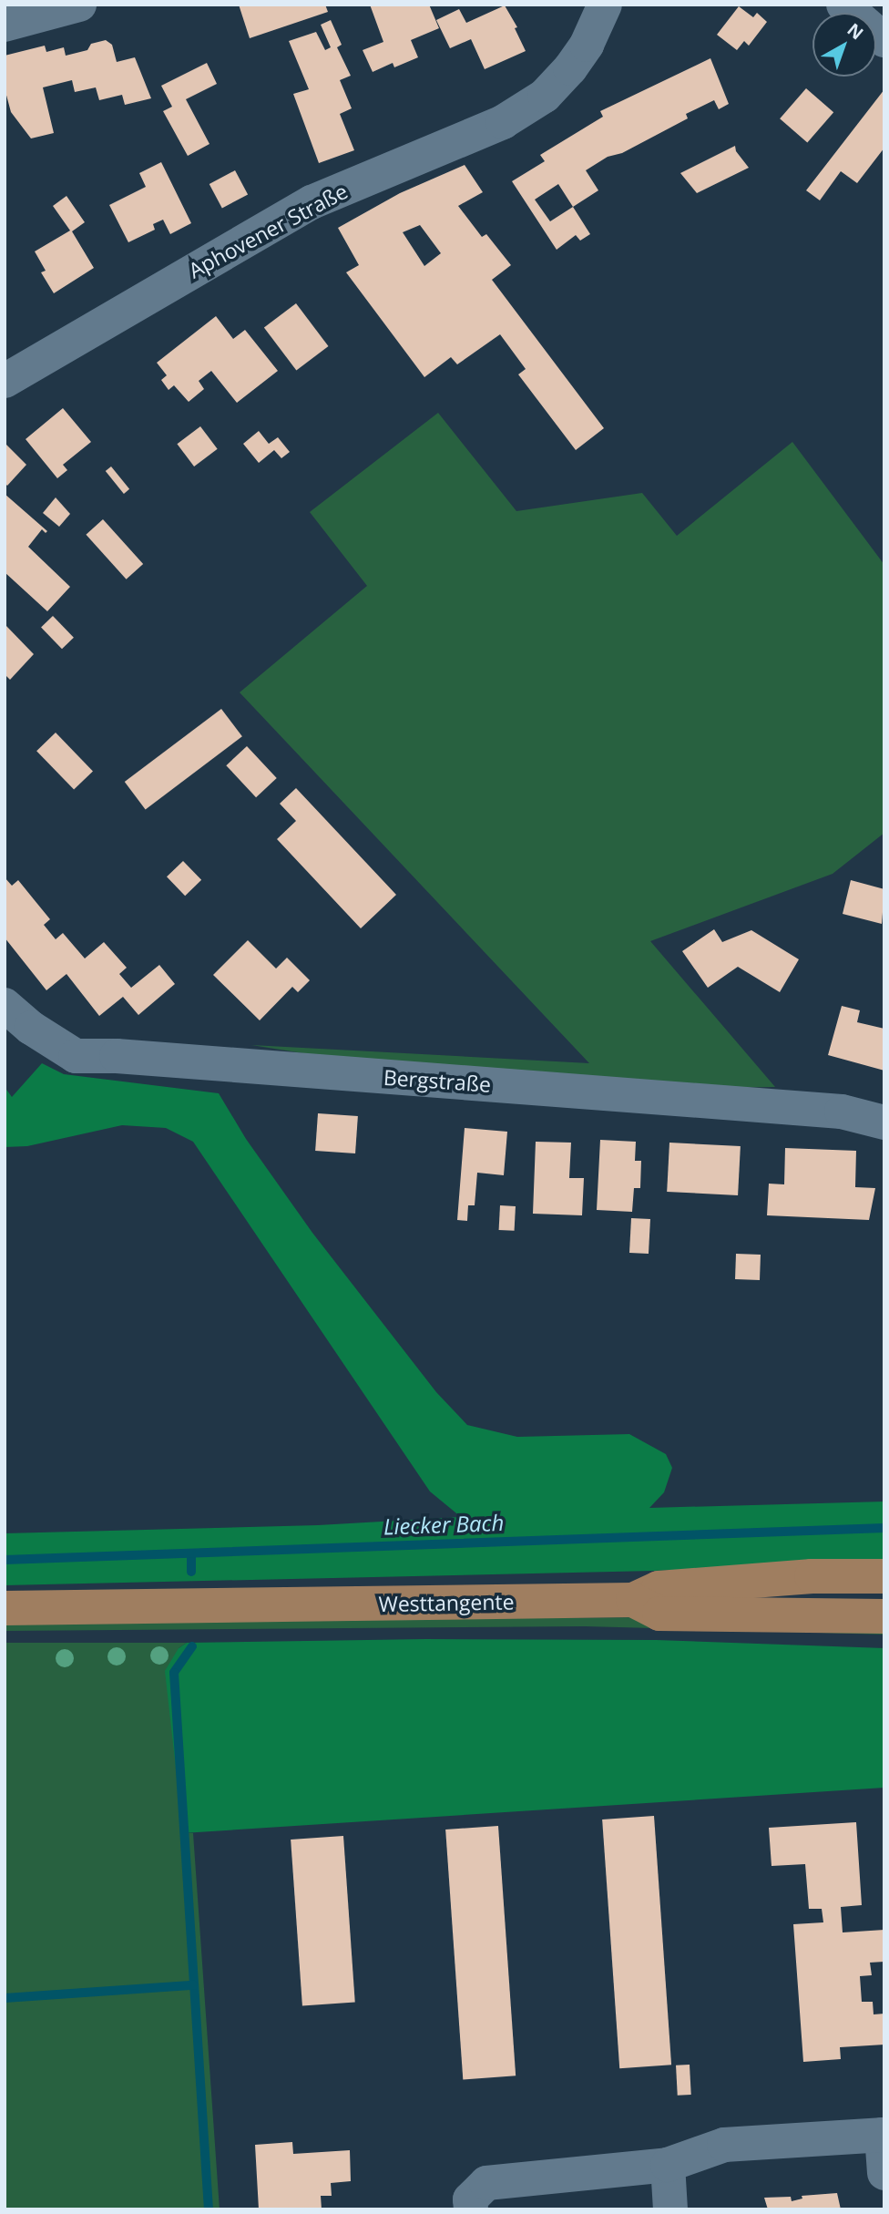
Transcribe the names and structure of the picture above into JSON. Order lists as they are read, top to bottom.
{
  "streets": {
    "main road": ["Westtangente"],
    "street": ["Aphovener Straße", "Bergstraße"]
  },
  "water": ["Liecker Bach"],
  "north": "top right"
}
